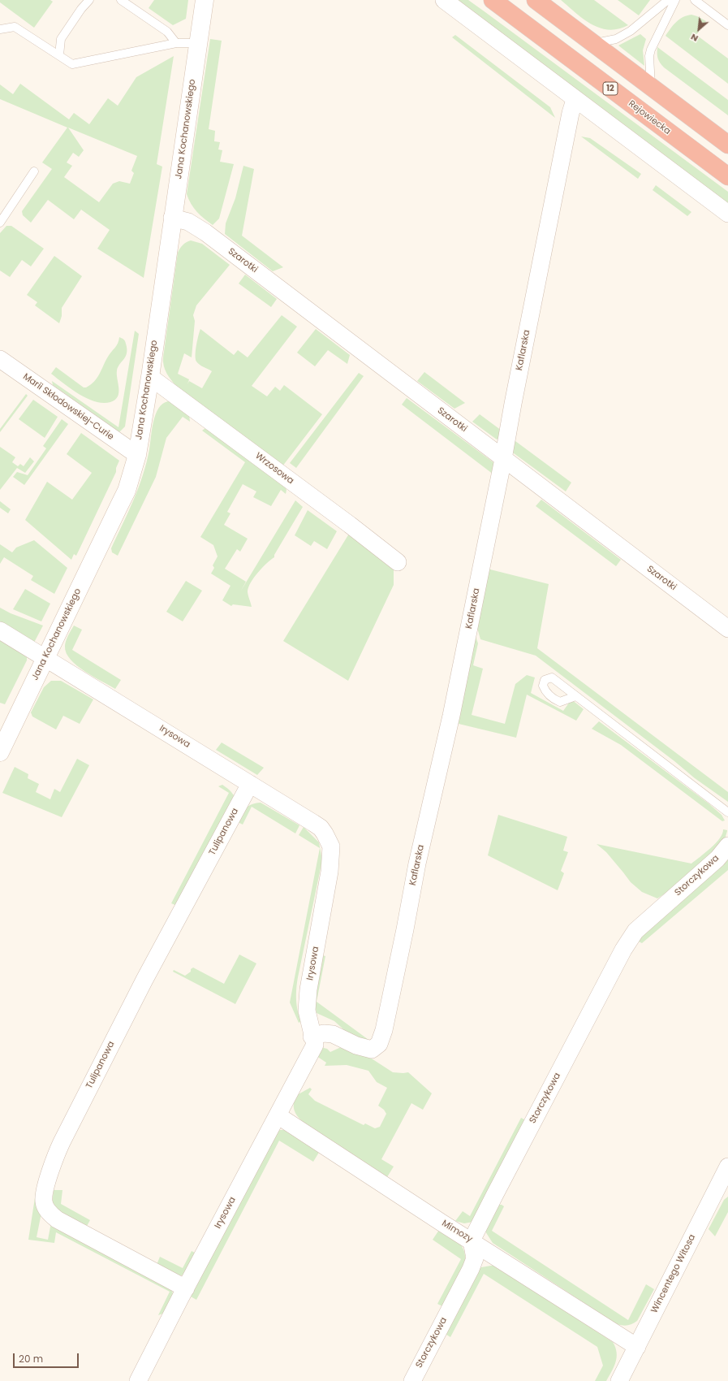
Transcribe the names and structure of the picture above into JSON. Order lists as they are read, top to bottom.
{
  "streets": {
    "highway": ["12", "Rejowiecka"],
    "street": [
      "Jana Kochanowskiego",
      "Szarotki",
      "Kaflarska",
      "Marii Skłodowskiej-Curie",
      "Wrzosowa",
      "Irysowa",
      "Tulipanowa",
      "Storczykowa",
      "Mimozy",
      "Wincentego Witosa"
    ]
  },
  "crossings": [
    ["Jana Kochanowskiego", "Szarotki"],
    ["Jana Kochanowskiego", "Marii Skłodowskiej-Curie"],
    ["Jana Kochanowskiego", "Wrzosowa"],
    ["Jana Kochanowskiego", "Irysowa"],
    ["Szarotki", "Kaflarska"],
    ["Kaflarska", "Irysowa"],
    ["Irysowa", "Tulipanowa"],
    ["Irysowa", "Mimozy"],
    ["Storczykowa", "Mimozy"],
    ["Mimozy", "Wincentego Witosa"]
  ],
  "scale_bar": "20 m",
  "north": "bottom left"
}
